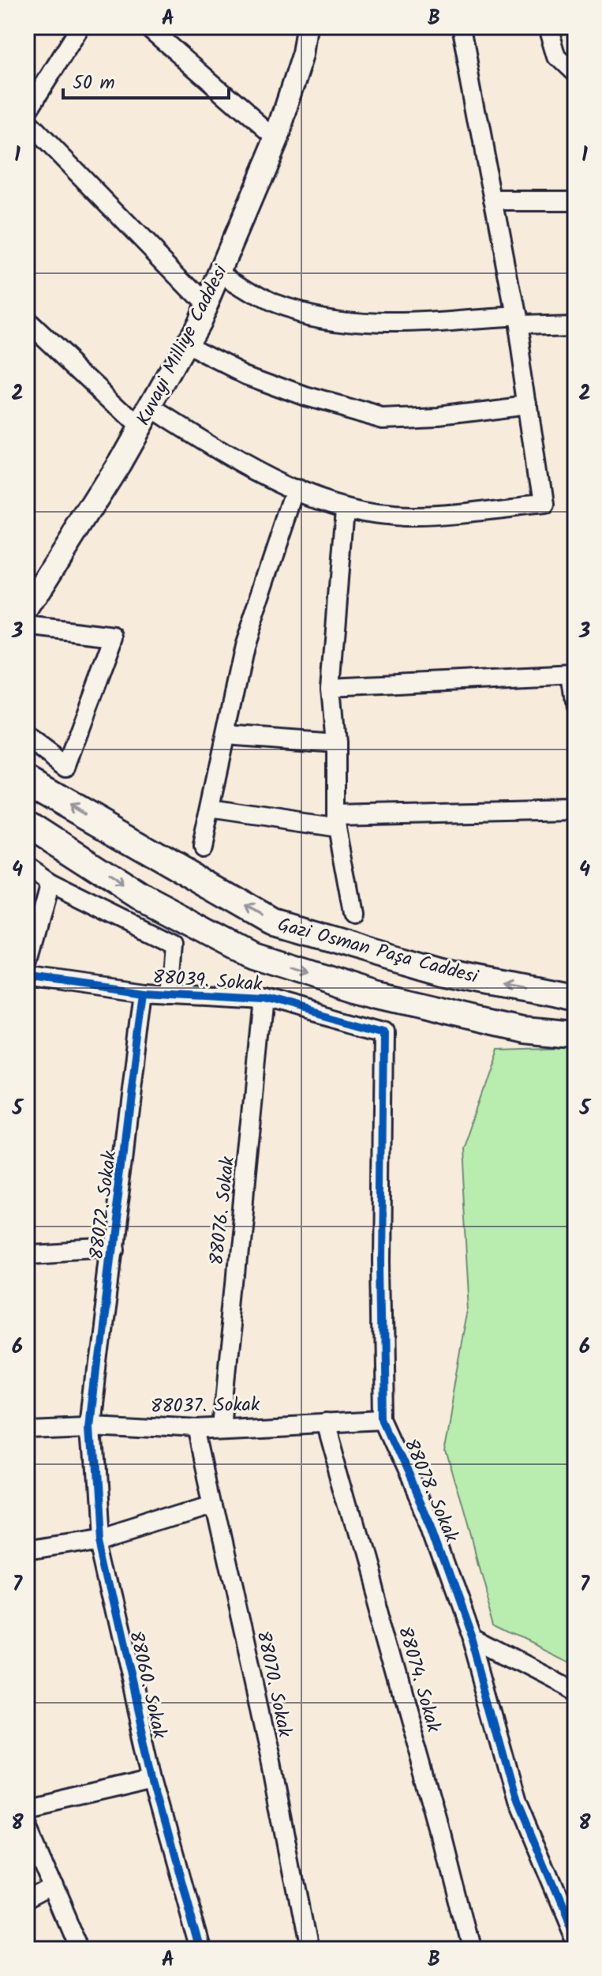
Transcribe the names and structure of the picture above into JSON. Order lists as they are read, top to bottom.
{
  "streets": {
    "main road": ["Gazi Osman Paşa Caddesi"],
    "street": [
      "Kuvayi Milliye Caddesi",
      "88039. Sokak",
      "88072. Sokak",
      "88076. Sokak",
      "88037. Sokak",
      "88078. Sokak",
      "88074. Sokak",
      "88070. Sokak",
      "88060. Sokak"
    ]
  },
  "crossings": [
    ["88039. Sokak", "88072. Sokak"],
    ["88039. Sokak", "88076. Sokak"],
    ["88039. Sokak", "88078. Sokak"],
    ["88072. Sokak", "88037. Sokak"],
    ["88072. Sokak", "88060. Sokak"],
    ["88076. Sokak", "88037. Sokak"],
    ["88037. Sokak", "88078. Sokak"],
    ["88037. Sokak", "88074. Sokak"],
    ["88037. Sokak", "88070. Sokak"],
    ["88037. Sokak", "88060. Sokak"]
  ],
  "scale_bar": "50 m",
  "grid": {
    "columns": ["A", "B"],
    "rows": [
      "1",
      "2",
      "3",
      "4",
      "5",
      "6",
      "7",
      "8"
    ]
  }
}
